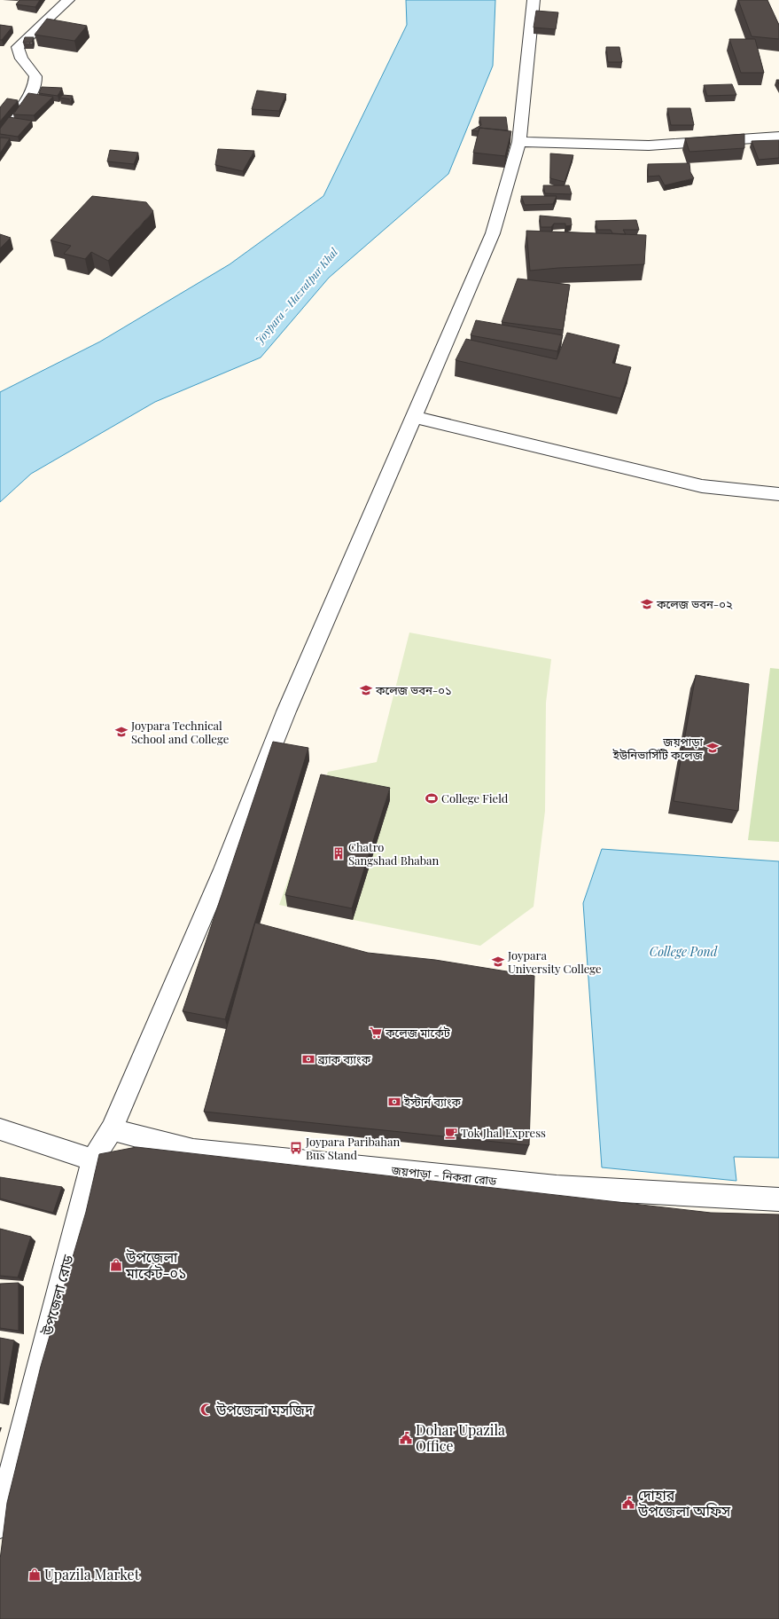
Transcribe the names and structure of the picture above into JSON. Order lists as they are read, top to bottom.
{
  "streets": {
    "street": ["জয়পাড়া - নিকরা রোড", "উপজেলা রোড"]
  },
  "crossings": [
    ["জয়পাড়া - নিকরা রোড", "উপজেলা রোড"]
  ],
  "water": ["Joypara - Hazratpur Khal", "College Pond"],
  "places": {
    "school or university": [
      "কলেজ ভবন-০২",
      "কলেজ ভবন-০১",
      "Joypara Technical School and College",
      "জয়পাড়া ইউনিভার্সিটি কলেজ",
      "Joypara University College"
    ],
    "sports": ["College Field"],
    "building": ["Chatro Sangshad Bhaban"],
    "supermarket": ["কলেজ মার্কেট"],
    "bank": ["ব্র্যাক ব্যাংক", "ইস্টার্ন ব্যাংক"],
    "cafe": ["Tok Jhal Express"],
    "bus stop": ["Joypara Paribahan Bus Stand"],
    "shop": ["উপজেলা মার্কেট-০১", "Upazila Market"],
    "mosque": ["উপজেলা মসজিদ"],
    "public building": ["Dohar Upazila Office", "দোহার উপজেলা অফিস"]
  }
}
